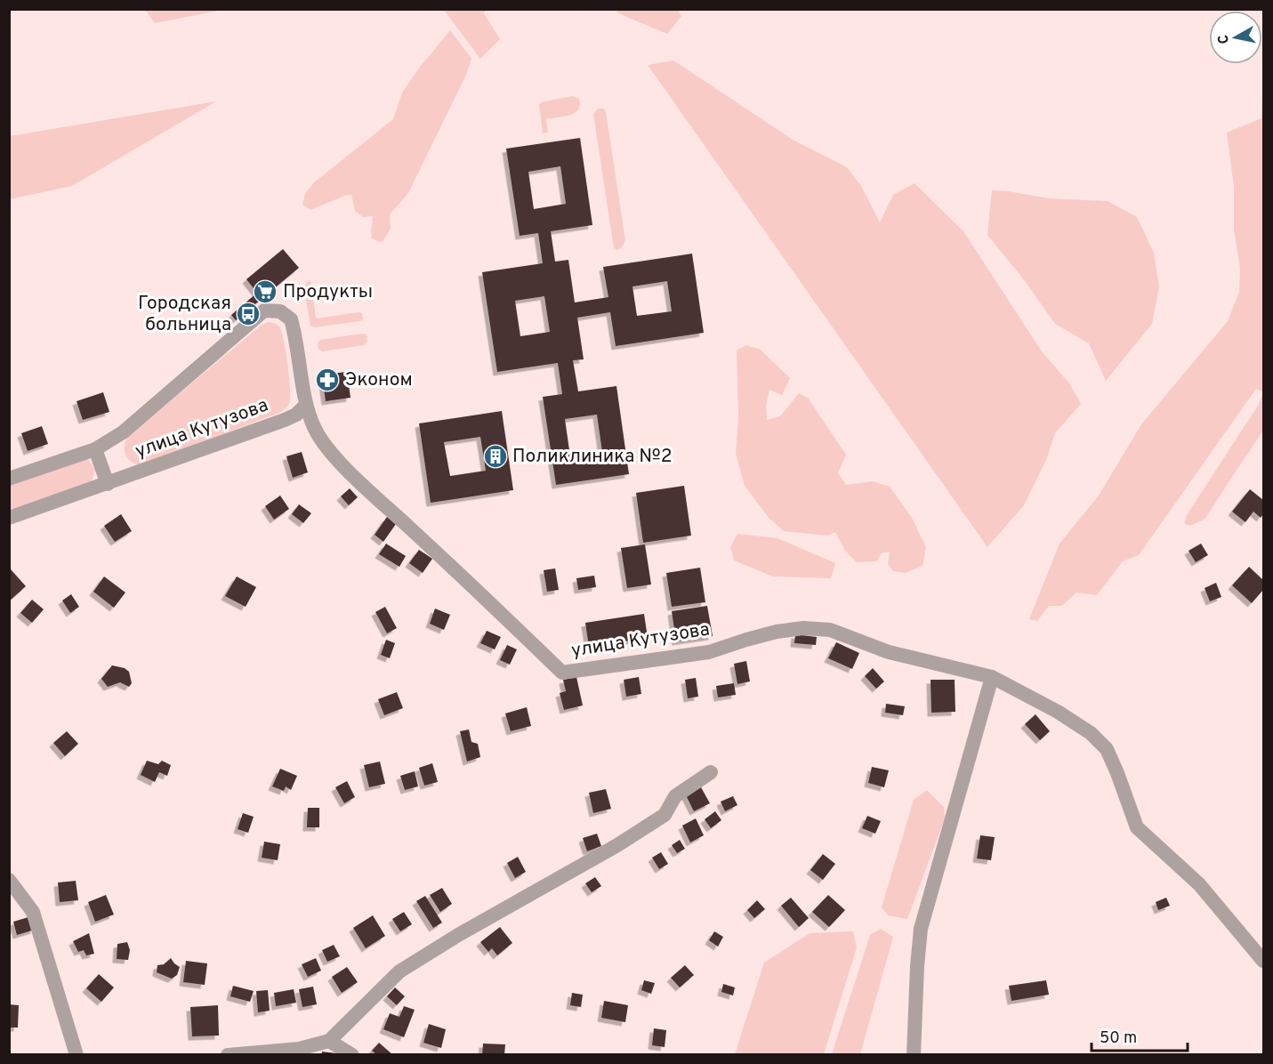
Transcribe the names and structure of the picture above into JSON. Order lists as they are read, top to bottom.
{
  "streets": {
    "street": ["улица Кутузова"]
  },
  "places": {
    "supermarket": ["Продукты"],
    "bus stop": ["Городская больница"],
    "pharmacy": ["Эконом"],
    "building": ["Поликлиника №2"]
  },
  "scale_bar": "50 m",
  "north": "left"
}
